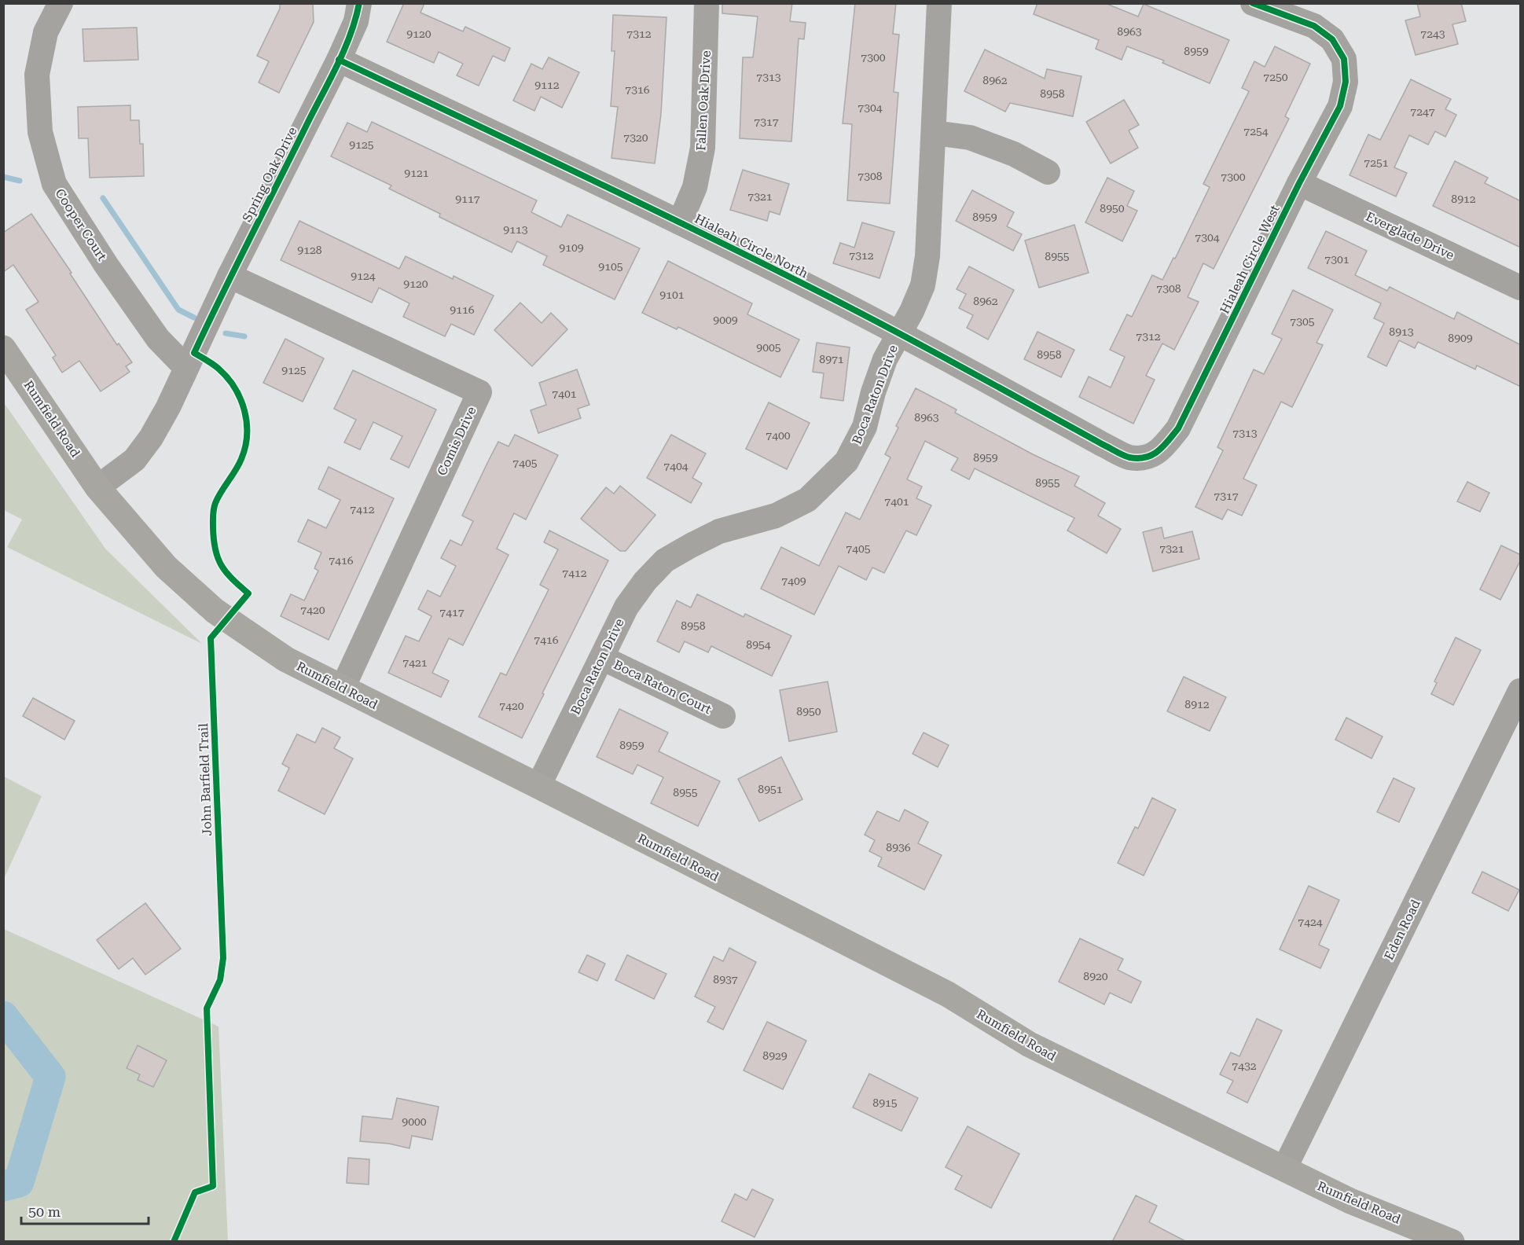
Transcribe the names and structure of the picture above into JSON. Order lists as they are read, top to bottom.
{
  "streets": {
    "main road": ["Rumfield Road"],
    "street": [
      "Fallen Oak Drive",
      "Spring Oak Drive",
      "Cooper Court",
      "Everglade Drive",
      "Hialeah Circle North",
      "Hialeah Circle West",
      "Boca Raton Drive",
      "Comis Drive",
      "Boca Raton Court",
      "Eden Road"
    ],
    "cycle path": ["John Barfield Trail"]
  },
  "crossings": [
    ["Fallen Oak Drive", "Hialeah Circle North"],
    ["Spring Oak Drive", "Cooper Court"],
    ["Spring Oak Drive", "Hialeah Circle North"],
    ["Spring Oak Drive", "Rumfield Road"],
    ["Spring Oak Drive", "Comis Drive"],
    ["Everglade Drive", "Hialeah Circle West"],
    ["Hialeah Circle North", "Hialeah Circle West"],
    ["Hialeah Circle North", "Boca Raton Drive"],
    ["Boca Raton Drive", "Rumfield Road"],
    ["Boca Raton Drive", "Boca Raton Court"],
    ["Rumfield Road", "Comis Drive"],
    ["Rumfield Road", "Eden Road"]
  ],
  "house_numbers": [
    "8963",
    "9120",
    "7312",
    "7243",
    "8959",
    "7300",
    "7313",
    "7250",
    "8962",
    "9112",
    "7316",
    "8958",
    "7304",
    "7247",
    "7317",
    "7254",
    "7320",
    "9125",
    "7251",
    "9121",
    "7308",
    "7300",
    "7321",
    "9117",
    "8912",
    "8950",
    "8959",
    "9113",
    "7304",
    "9109",
    "9128",
    "7312",
    "8955",
    "7301",
    "9105",
    "9124",
    "9120",
    "7308",
    "9101",
    "8962",
    "9116",
    "9009",
    "7305",
    "8913",
    "7312",
    "8909",
    "9005",
    "8958",
    "8971",
    "9125",
    "7401",
    "8963",
    "7313",
    "7400",
    "8959",
    "7405",
    "7404",
    "8955",
    "7317",
    "7401",
    "7412",
    "7405",
    "7321",
    "7416",
    "7412",
    "7409",
    "7420",
    "7417",
    "8958",
    "7416",
    "8954",
    "7421",
    "8912",
    "7420",
    "8950",
    "8959",
    "8951",
    "8955",
    "8936",
    "7424",
    "8920",
    "8937",
    "8929",
    "7432",
    "8915",
    "9000"
  ],
  "scale_bar": "50 m"
}
